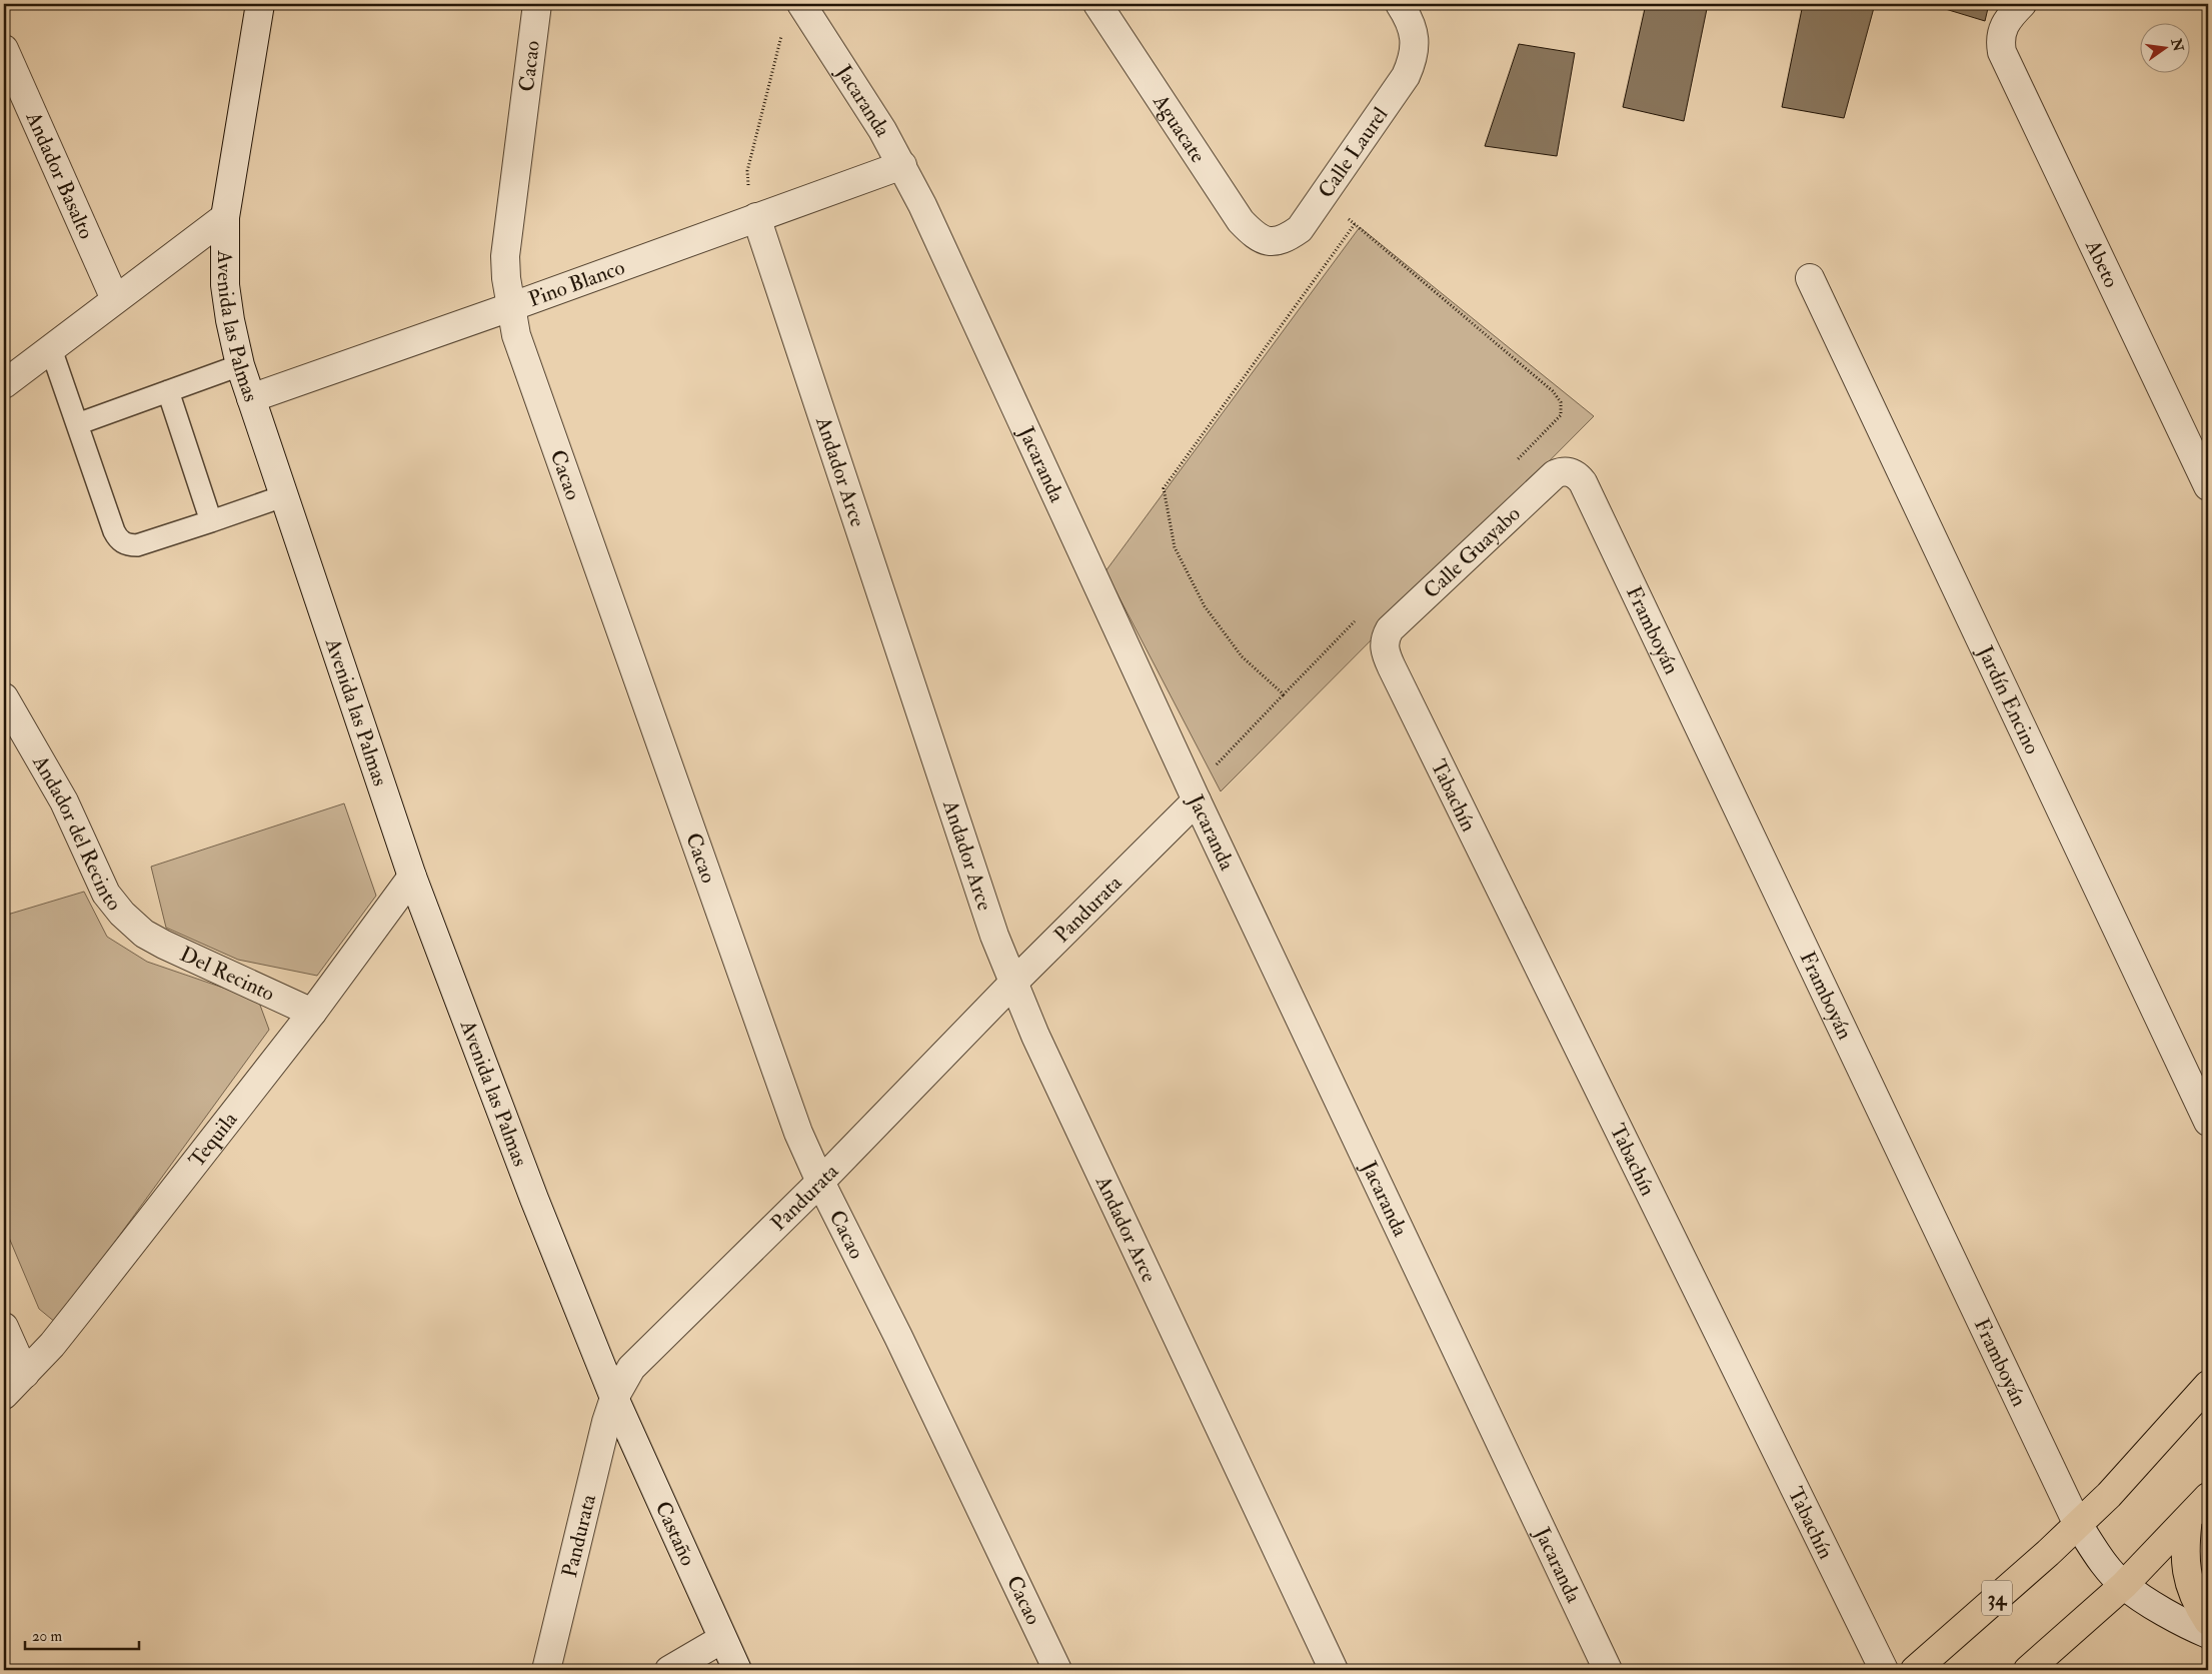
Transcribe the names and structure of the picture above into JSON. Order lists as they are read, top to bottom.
{
  "streets": {
    "main road": ["34"],
    "street": [
      "Cacao",
      "Jacaranda",
      "Aguacate",
      "Calle Laurel",
      "Andador Basalto",
      "Abeto",
      "Pino Blanco",
      "Avenida las Palmas",
      "Andador Arce",
      "Calle Guayabo",
      "Framboyán",
      "Jardín Encino",
      "Tabachín",
      "Andador del Recinto",
      "Pandurata",
      "Del Recinto",
      "Tequila",
      "Castaño"
    ]
  },
  "crossings": [
    ["Cacao", "Pino Blanco"],
    ["Cacao", "Pandurata"],
    ["Jacaranda", "Pino Blanco"],
    ["Jacaranda", "Pandurata"],
    ["Aguacate", "Calle Laurel"],
    ["Pino Blanco", "Avenida las Palmas"],
    ["Pino Blanco", "Andador Arce"],
    ["Avenida las Palmas", "Pandurata"],
    ["Avenida las Palmas", "Tequila"],
    ["Avenida las Palmas", "Castaño"],
    ["Andador Arce", "Pandurata"],
    ["Calle Guayabo", "Framboyán"],
    ["Calle Guayabo", "Tabachín"],
    ["Framboyán", "34"],
    ["Andador del Recinto", "Del Recinto"],
    ["Pandurata", "Castaño"],
    ["Del Recinto", "Tequila"]
  ],
  "scale_bar": "20 m",
  "north": "right"
}
